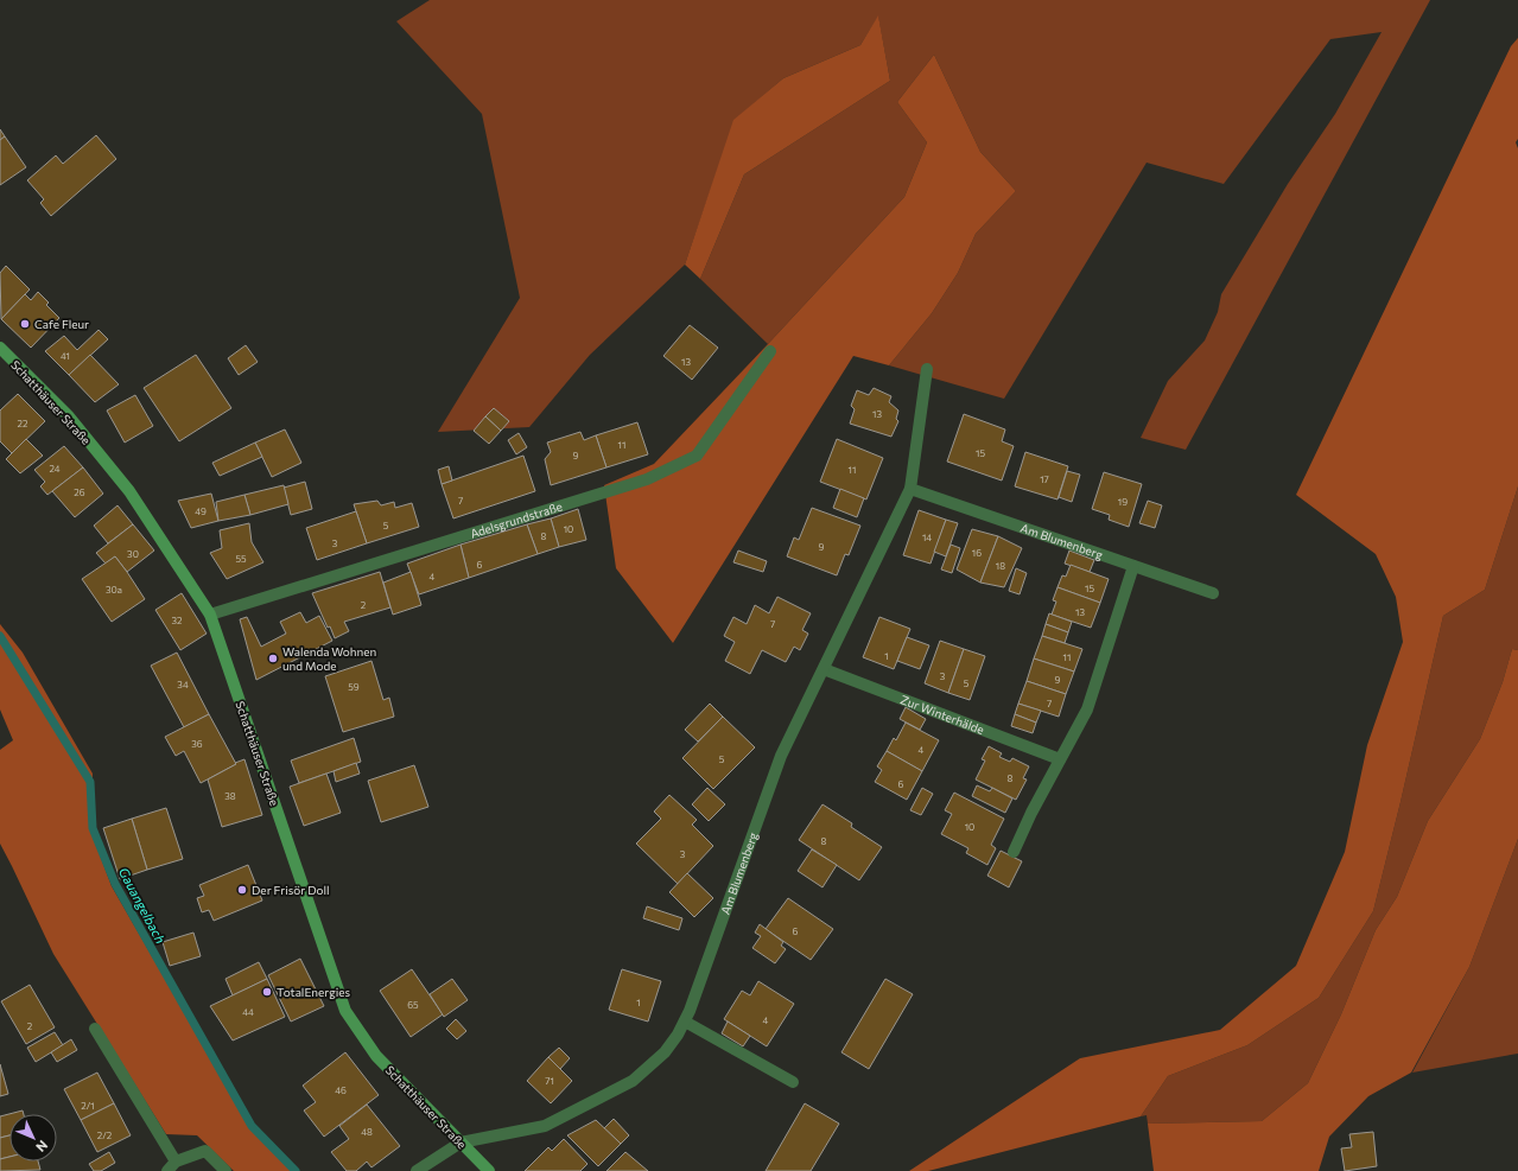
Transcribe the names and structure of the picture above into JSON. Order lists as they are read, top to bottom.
{
  "streets": {
    "main road": ["Schatthäuser Straße"],
    "street": ["Adelsgrundstraße", "Am Blumenberg", "Zur Winterhälde"]
  },
  "crossings": [
    ["Schatthäuser Straße", "Adelsgrundstraße"],
    ["Schatthäuser Straße", "Am Blumenberg"],
    ["Am Blumenberg", "Zur Winterhälde"]
  ],
  "water": ["Gauangelbach"],
  "places": [
    "Cafe Fleur",
    "Walenda Wohnen und Mode",
    "Der Frisör Doll",
    "TotalEnergies"
  ],
  "house_numbers": [
    "41",
    "13",
    "13",
    "22",
    "11",
    "15",
    "9",
    "24",
    "11",
    "17",
    "26",
    "7",
    "19",
    "49",
    "5",
    "10",
    "8",
    "14",
    "3",
    "9",
    "16",
    "30",
    "55",
    "6",
    "18",
    "4",
    "15",
    "30a",
    "2",
    "13",
    "32",
    "7",
    "1",
    "11",
    "3",
    "9",
    "5",
    "34",
    "59",
    "7",
    "36",
    "4",
    "5",
    "8",
    "6",
    "38",
    "10",
    "8",
    "3",
    "6",
    "1",
    "65",
    "44",
    "4",
    "2",
    "71",
    "46",
    "2/1",
    "48",
    "2/2"
  ],
  "north": "bottom right"
}
